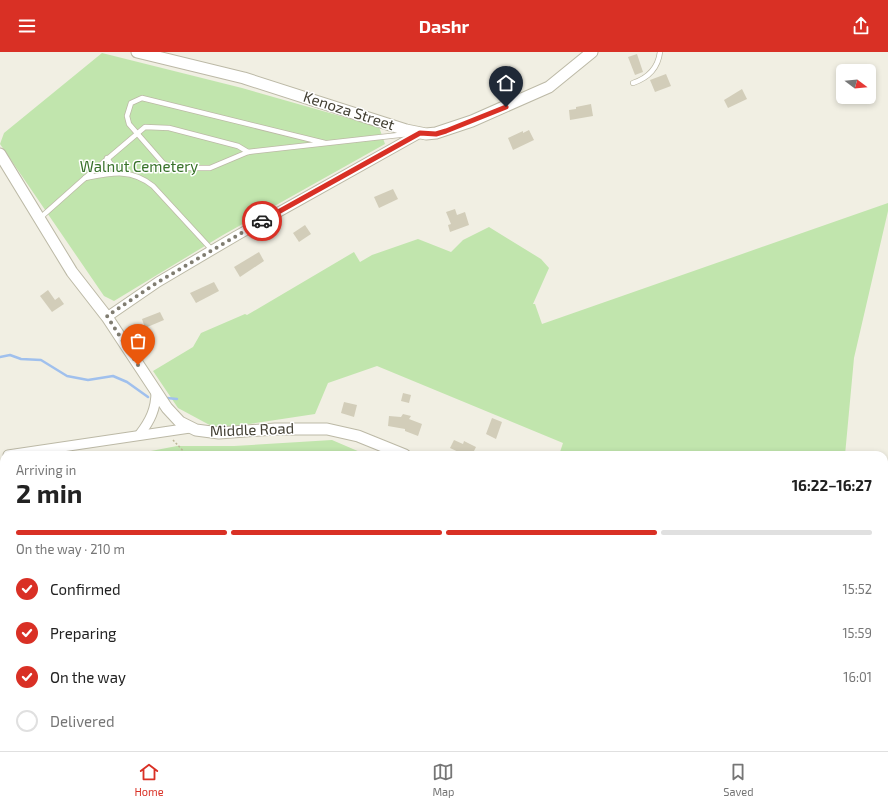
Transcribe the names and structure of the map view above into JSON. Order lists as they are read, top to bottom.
{
  "streets": {
    "street": ["Kenoza Street", "Middle Road"]
  },
  "parks": ["Walnut Cemetery"],
  "north": "right",
  "page": {
    "header": "Dashr",
    "heading": ["2 min", "Arriving in", "16:22–16:27"],
    "bar": "On the way · 210 m",
    "list": [
      ["Confirmed", "15:52"],
      ["Preparing", "15:59"],
      ["On the way", "16:01"],
      "Delivered"
    ],
    "tabs": ["Home", "Map", "Saved"]
  }
}
